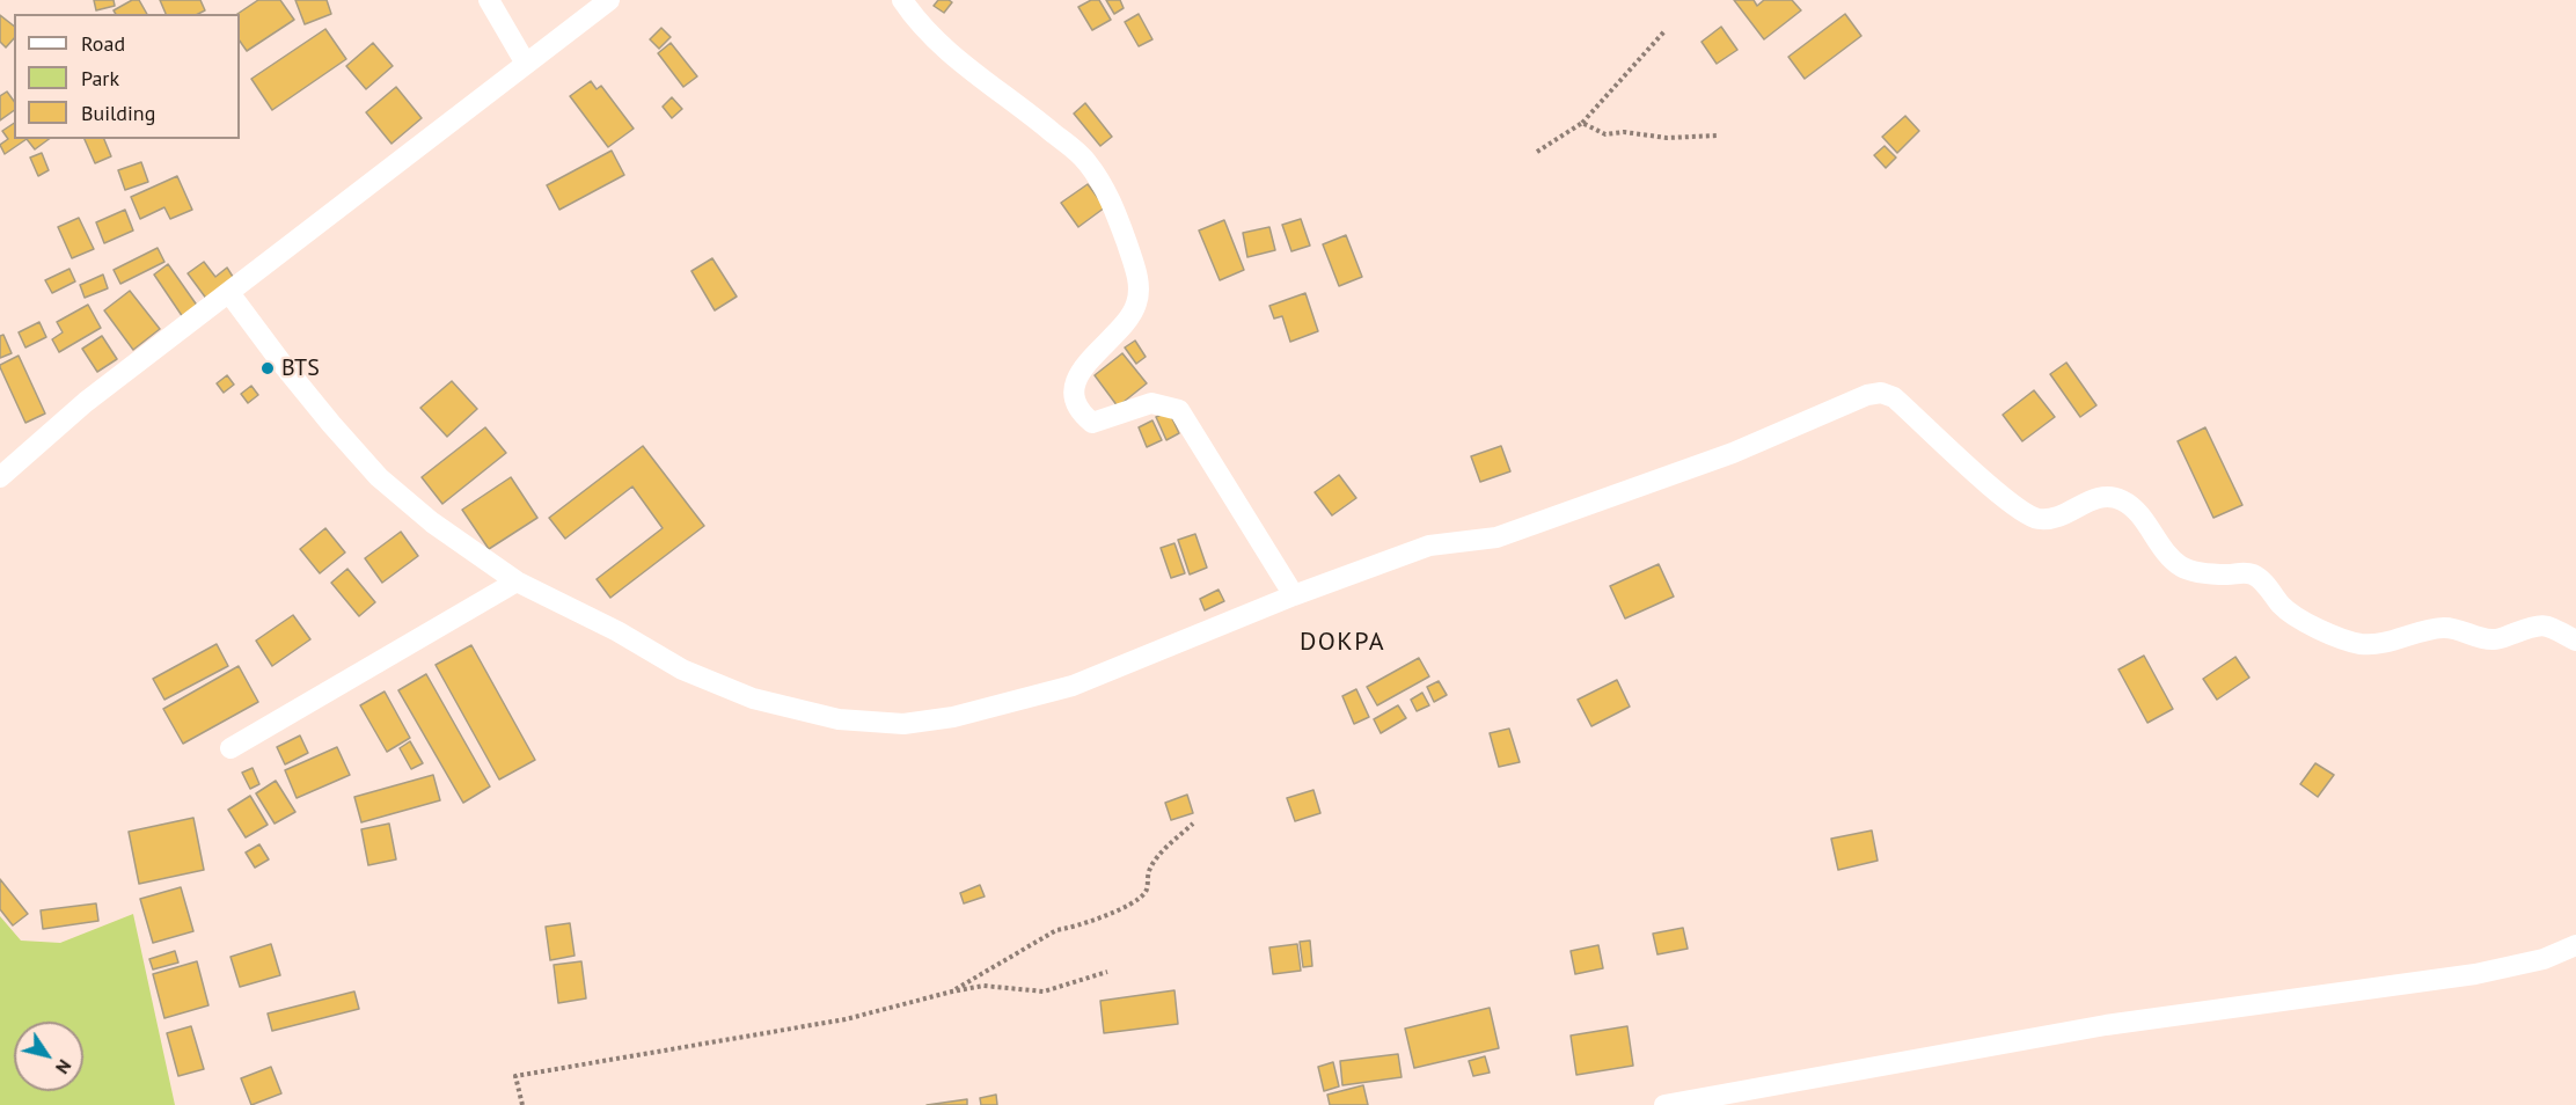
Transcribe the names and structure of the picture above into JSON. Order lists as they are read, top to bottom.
{
  "districts": ["DOKPA"],
  "places": ["BTS"],
  "legend": ["Road", "Park", "Building"],
  "north": "bottom right"
}
